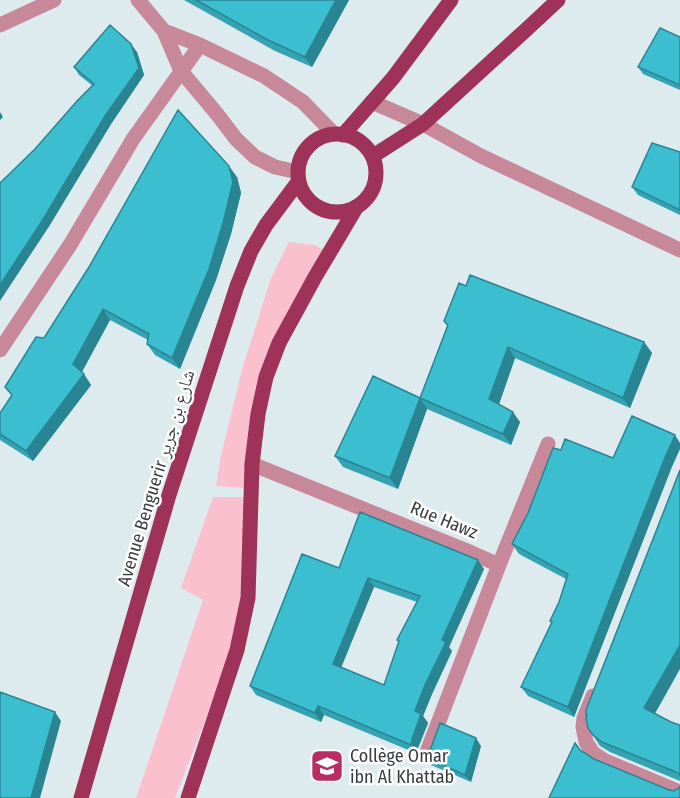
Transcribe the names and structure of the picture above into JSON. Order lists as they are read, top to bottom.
{
  "streets": {
    "main road": ["Avenue Benguerir شارع بن جرير"],
    "street": ["Rue Hawz"]
  },
  "places": {
    "school or university": ["Collège Omar ibn Al Khattab"]
  }
}
